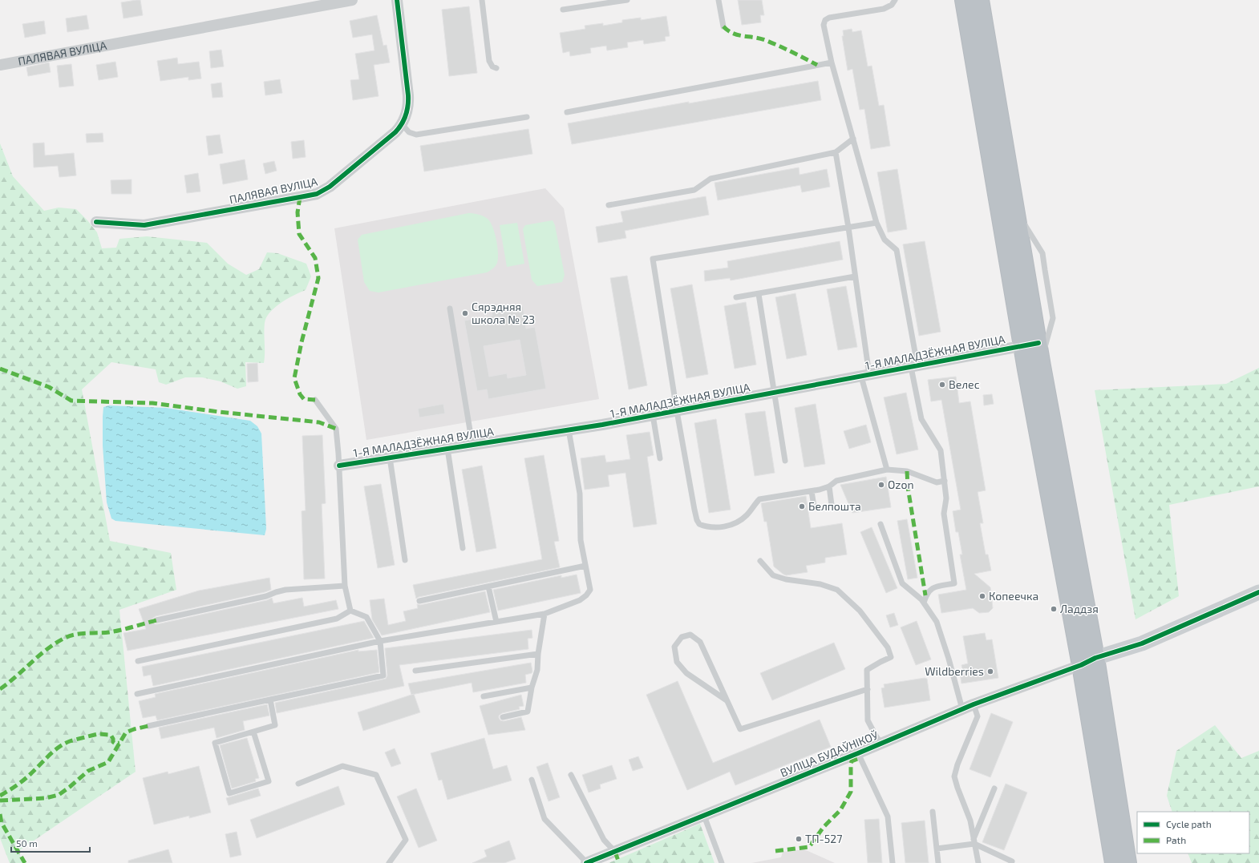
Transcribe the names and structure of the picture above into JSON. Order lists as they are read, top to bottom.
{
  "streets": {
    "street": ["ПАЛЯВАЯ ВУЛІЦА", "1-Я МАЛАДЗЁЖНАЯ ВУЛІЦА", "ВУЛІЦА БУДАЎНІКОЎ"]
  },
  "places": [
    "Сярэдняя школа № 23",
    "Велес",
    "Ozon",
    "Белпошта",
    "Копеечка",
    "Ладдзя",
    "Wildberries",
    "ТП-527"
  ],
  "legend": ["Cycle path", "Path"],
  "scale_bar": "50 m"
}
